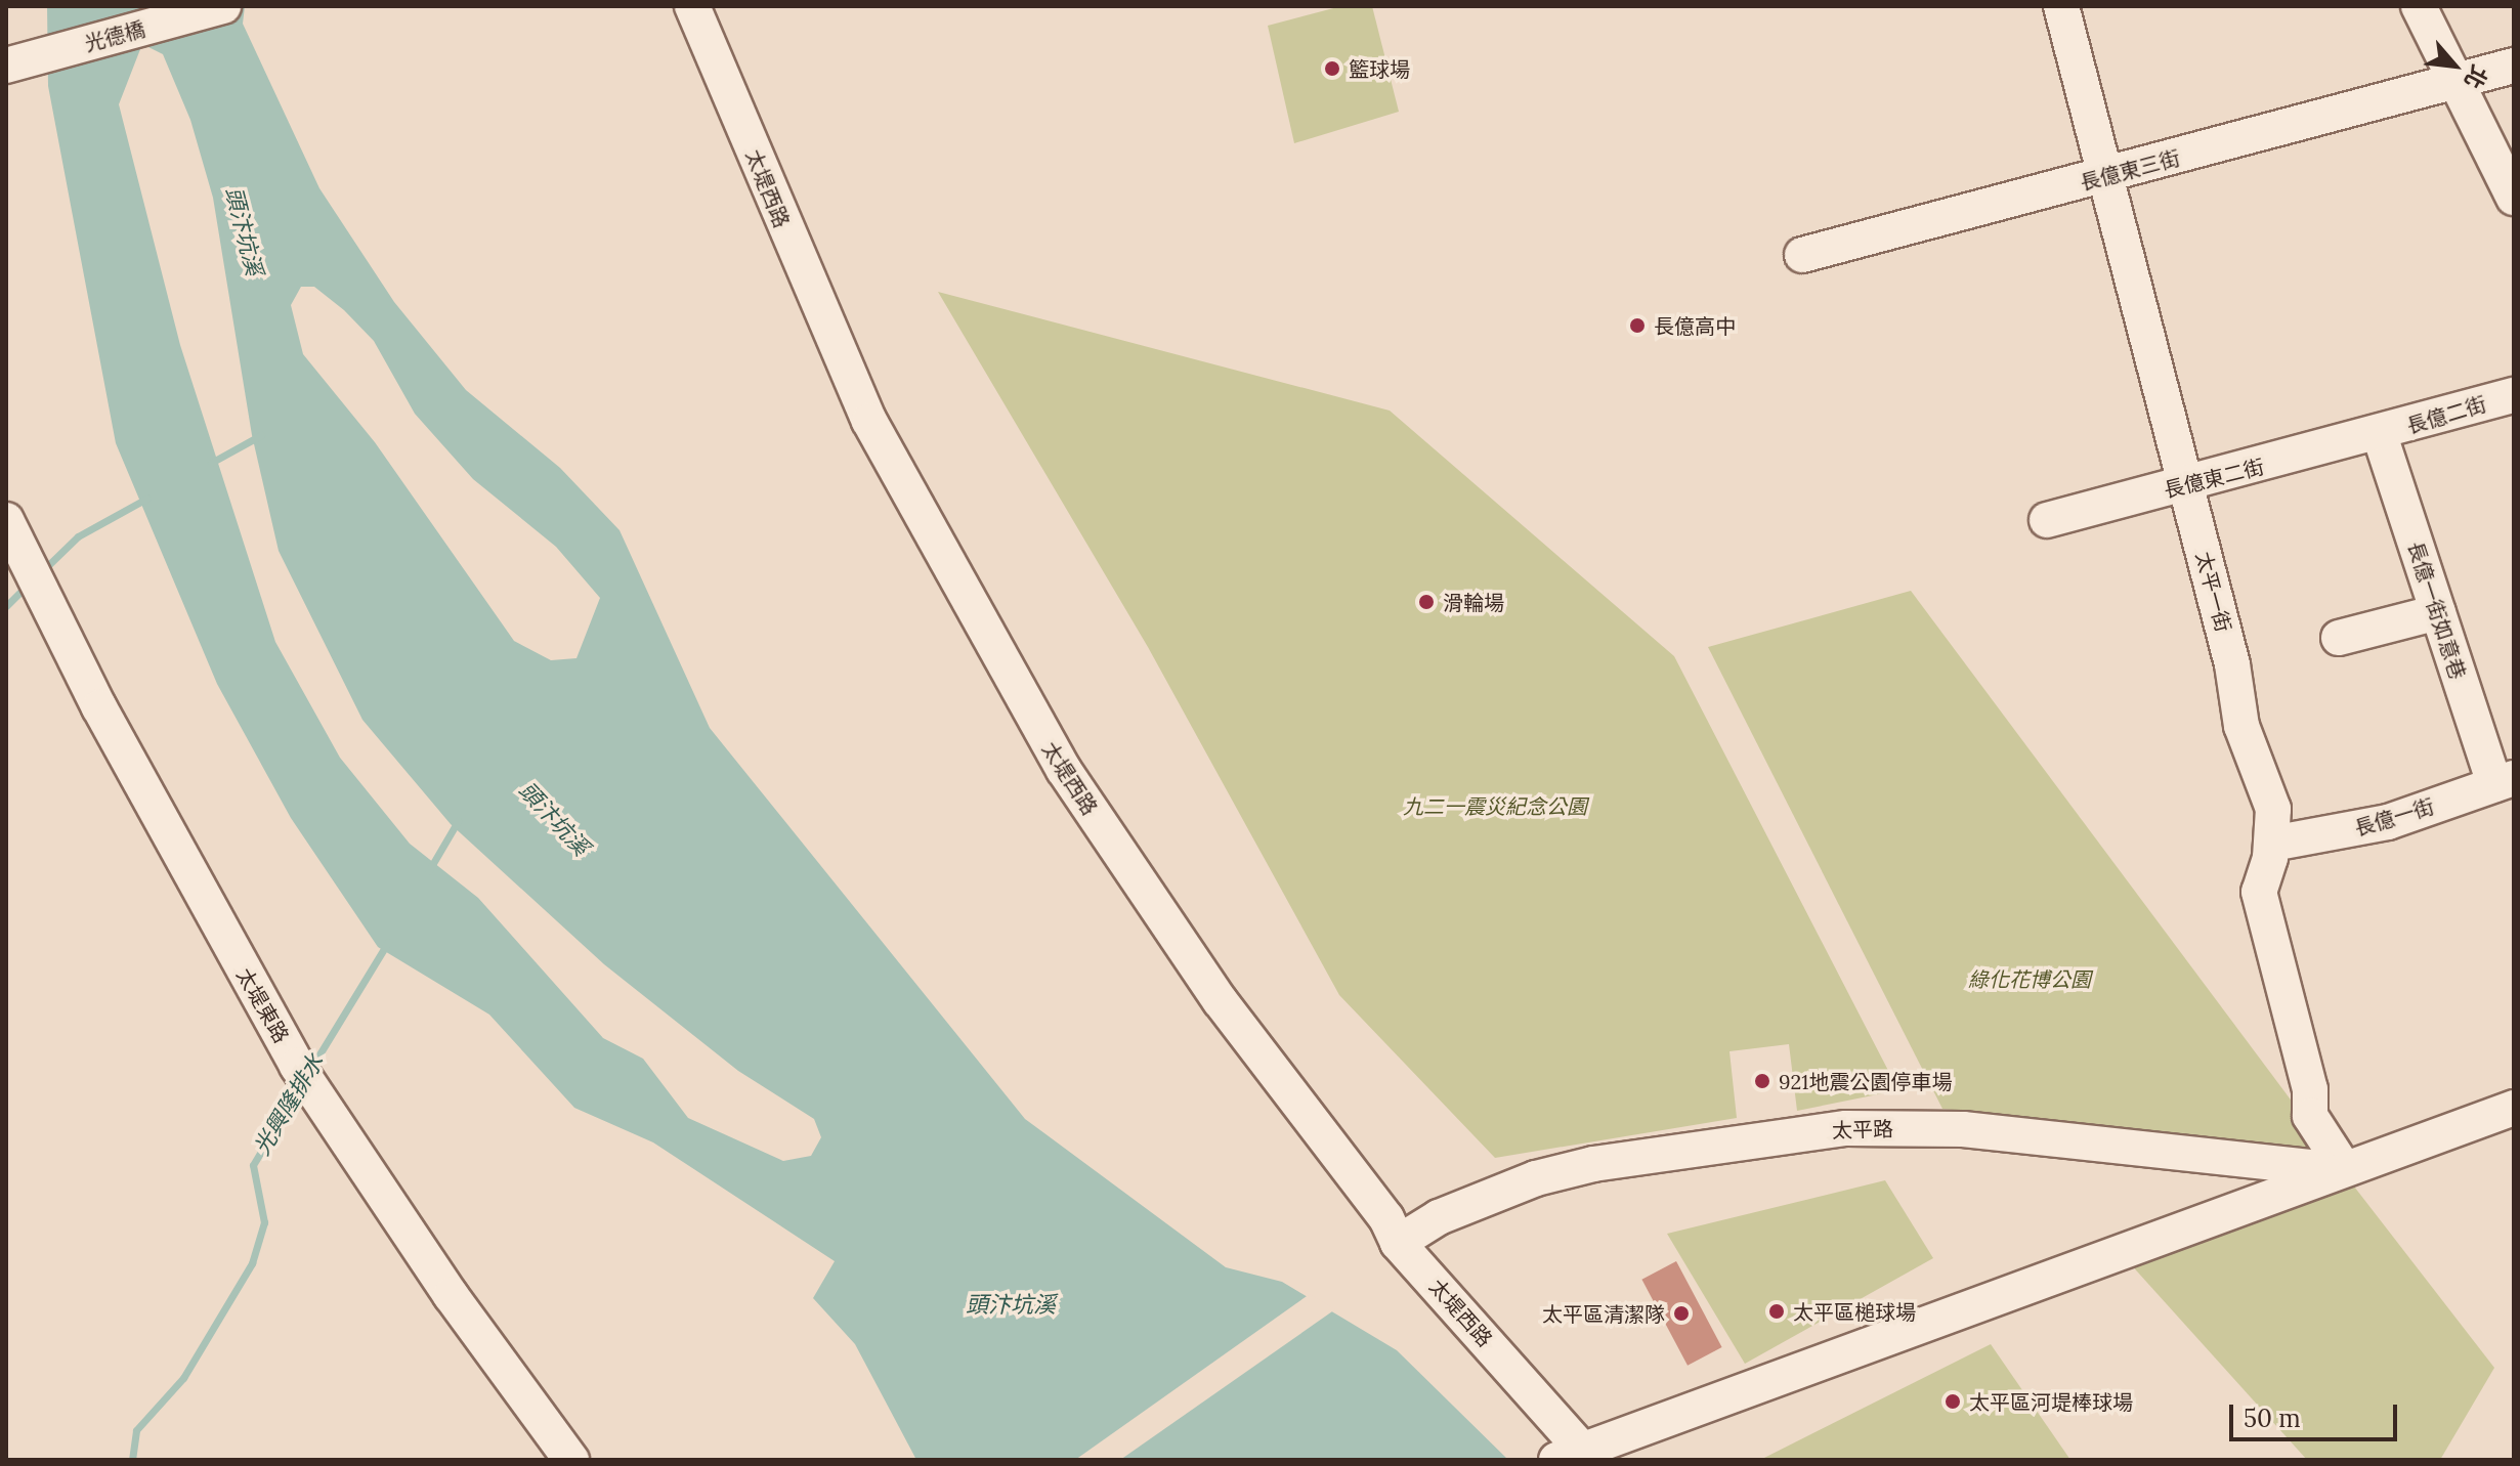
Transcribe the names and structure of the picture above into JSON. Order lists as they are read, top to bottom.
{
  "streets": {
    "street": [
      "光德橋",
      "長億東三街",
      "太堤西路",
      "長億二街",
      "長億東二街",
      "太平一街",
      "長億一街如意巷",
      "長億一街",
      "太堤東路",
      "太平路"
    ]
  },
  "crossings": [
    ["長億東三街", "太平一街"],
    ["太堤西路", "太平路"],
    ["長億二街", "長億東二街"],
    ["長億二街", "長億一街如意巷"],
    ["長億東二街", "太平一街"],
    ["長億東二街", "長億一街如意巷"],
    ["太平一街", "長億一街"],
    ["太平一街", "太平路"],
    ["長億一街如意巷", "長億一街"]
  ],
  "water": ["頭汴坑溪", "光興隆排水"],
  "parks": ["九二一震災紀念公園", "綠化花博公園"],
  "places": [
    "籃球場",
    "長億高中",
    "滑輪場",
    "921地震公園停車場",
    "太平區槌球場",
    "太平區清潔隊",
    "太平區河堤棒球場"
  ],
  "scale_bar": "50 m",
  "north": "bottom right"
}
